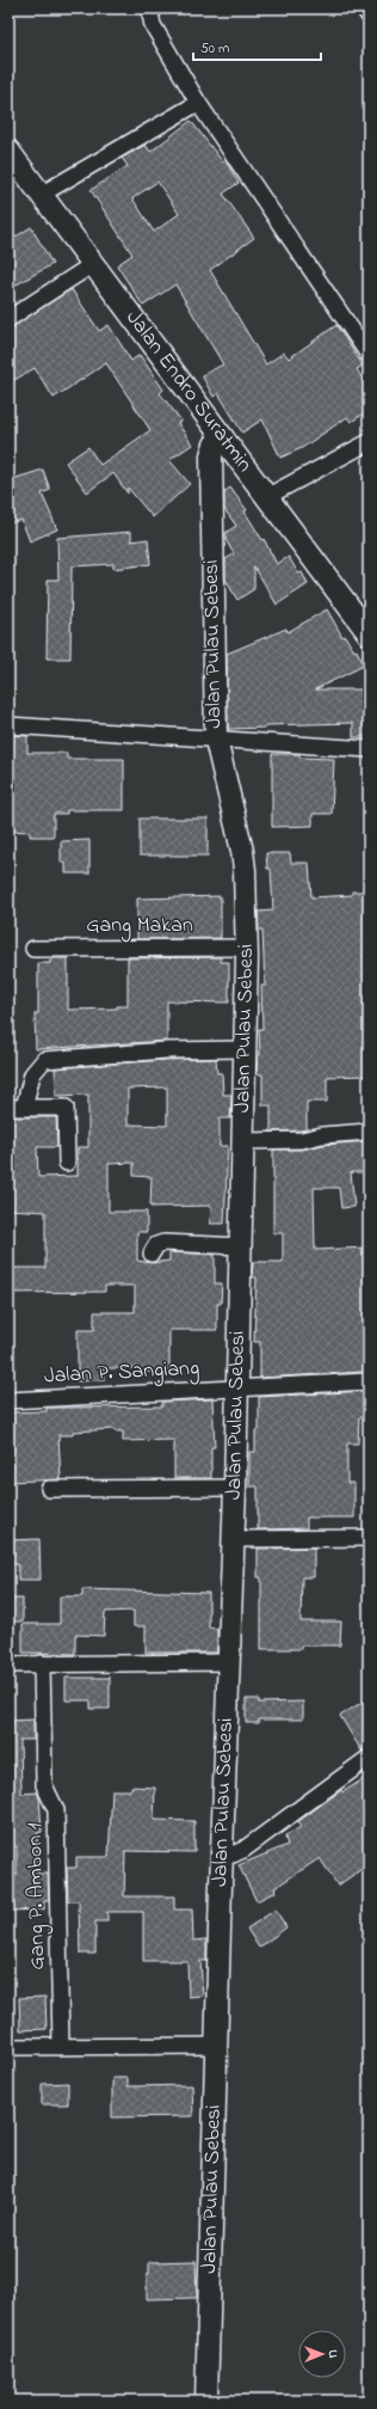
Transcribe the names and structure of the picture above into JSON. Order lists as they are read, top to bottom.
{
  "streets": {
    "street": [
      "Jalan Endro Suratmin",
      "Jalan Pulau Sebesi",
      "Gang Makan",
      "Jalan P. Sangiang",
      "Gang P. Ambon 1"
    ]
  },
  "crossings": [
    ["Jalan Endro Suratmin", "Jalan Pulau Sebesi"],
    ["Jalan Pulau Sebesi", "Gang Makan"],
    ["Jalan Pulau Sebesi", "Jalan P. Sangiang"]
  ],
  "scale_bar": "50 m",
  "north": "right"
}
